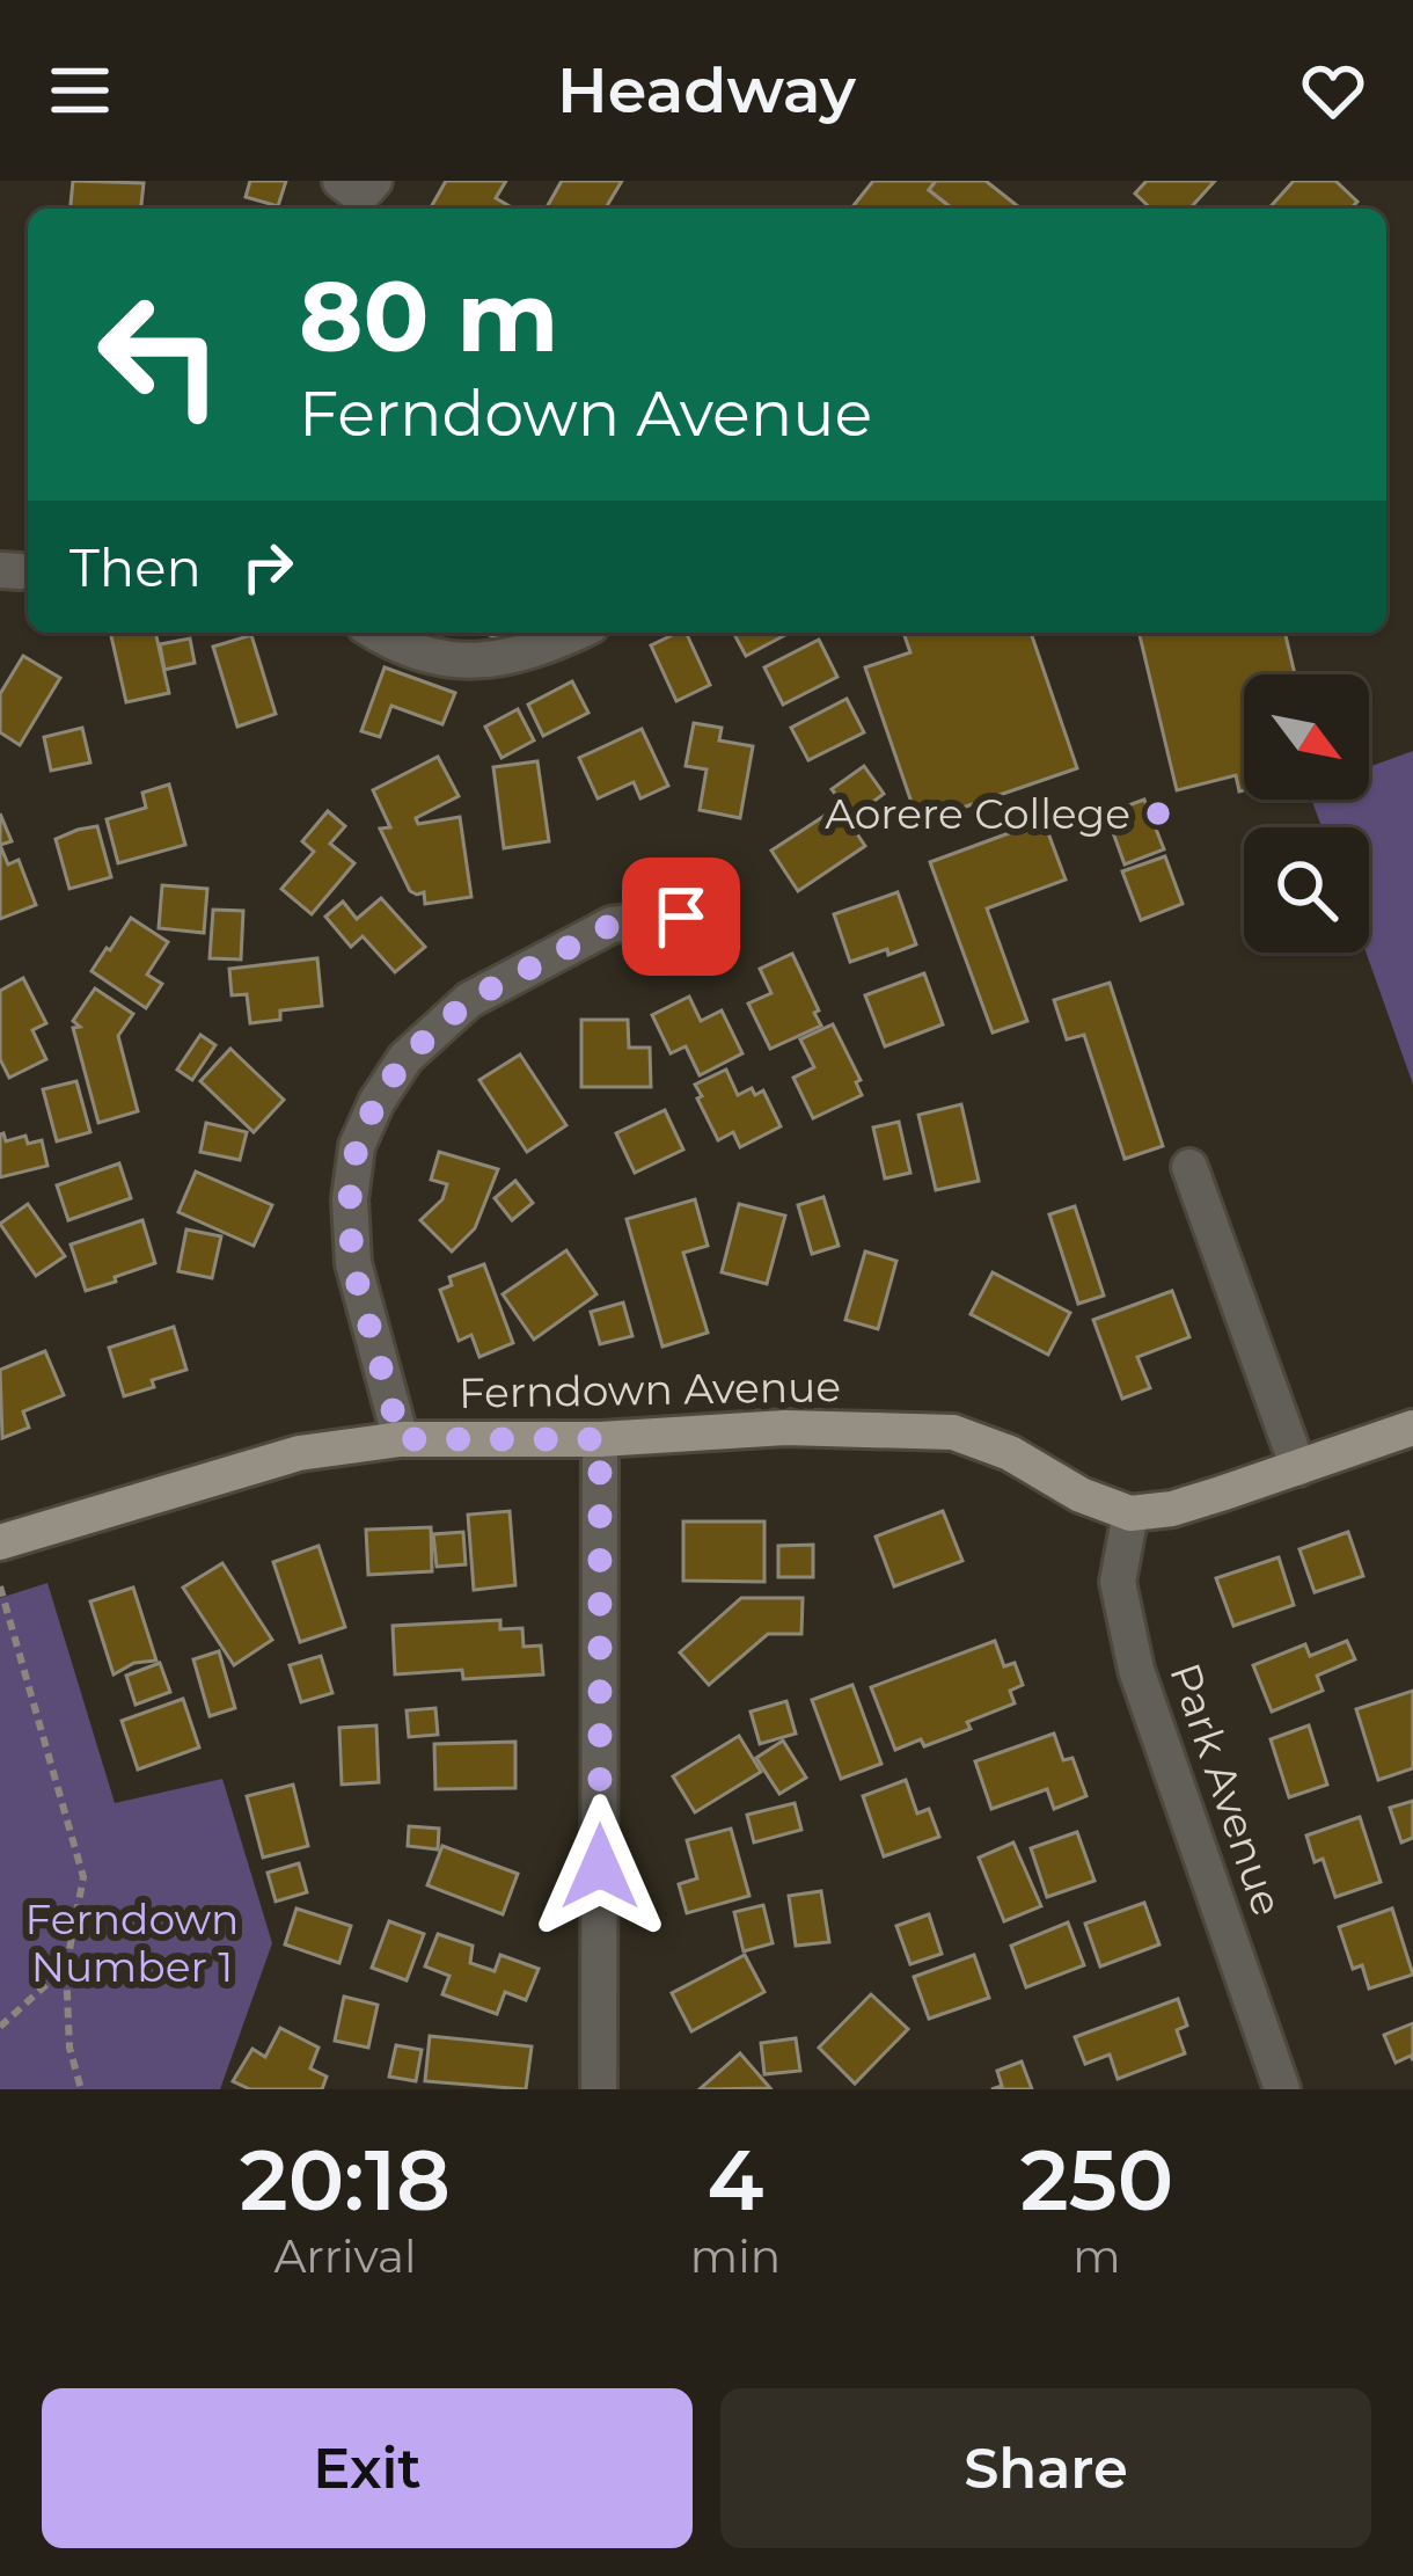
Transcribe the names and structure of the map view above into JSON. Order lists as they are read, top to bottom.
{
  "streets": {
    "main road": ["Ferndown Avenue"],
    "street": ["Park Avenue"]
  },
  "crossings": [
    ["Ferndown Avenue", "Park Avenue"]
  ],
  "parks": ["Ferndown Number 1"],
  "places": ["Aorere College"],
  "north": "bottom right",
  "page": {
    "header": "Headway",
    "turn": ["80 m", "Ferndown Avenue"],
    "then": "Then",
    "eta": [
      "20:18",
      "Arrival",
      "4",
      "min",
      "250",
      "m"
    ],
    "buttons": ["Exit", "Share"]
  }
}
